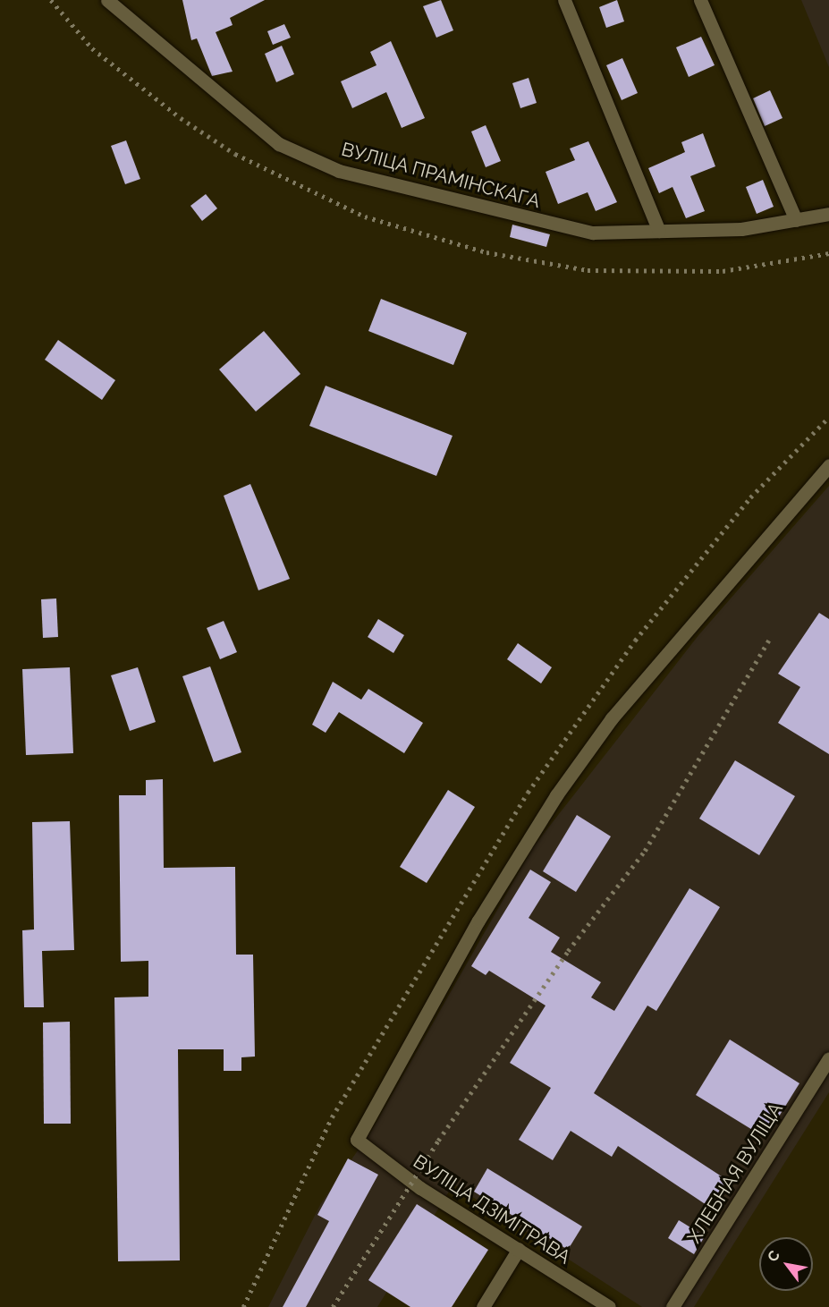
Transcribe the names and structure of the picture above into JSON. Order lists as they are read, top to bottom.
{
  "streets": {
    "street": ["ВУЛІЦА ПРАМІНСКАГА", "ХЛЕБНАЯ ВУЛІЦА", "ВУЛІЦА ДЗІМІТРАВА"]
  },
  "north": "top left"
}
